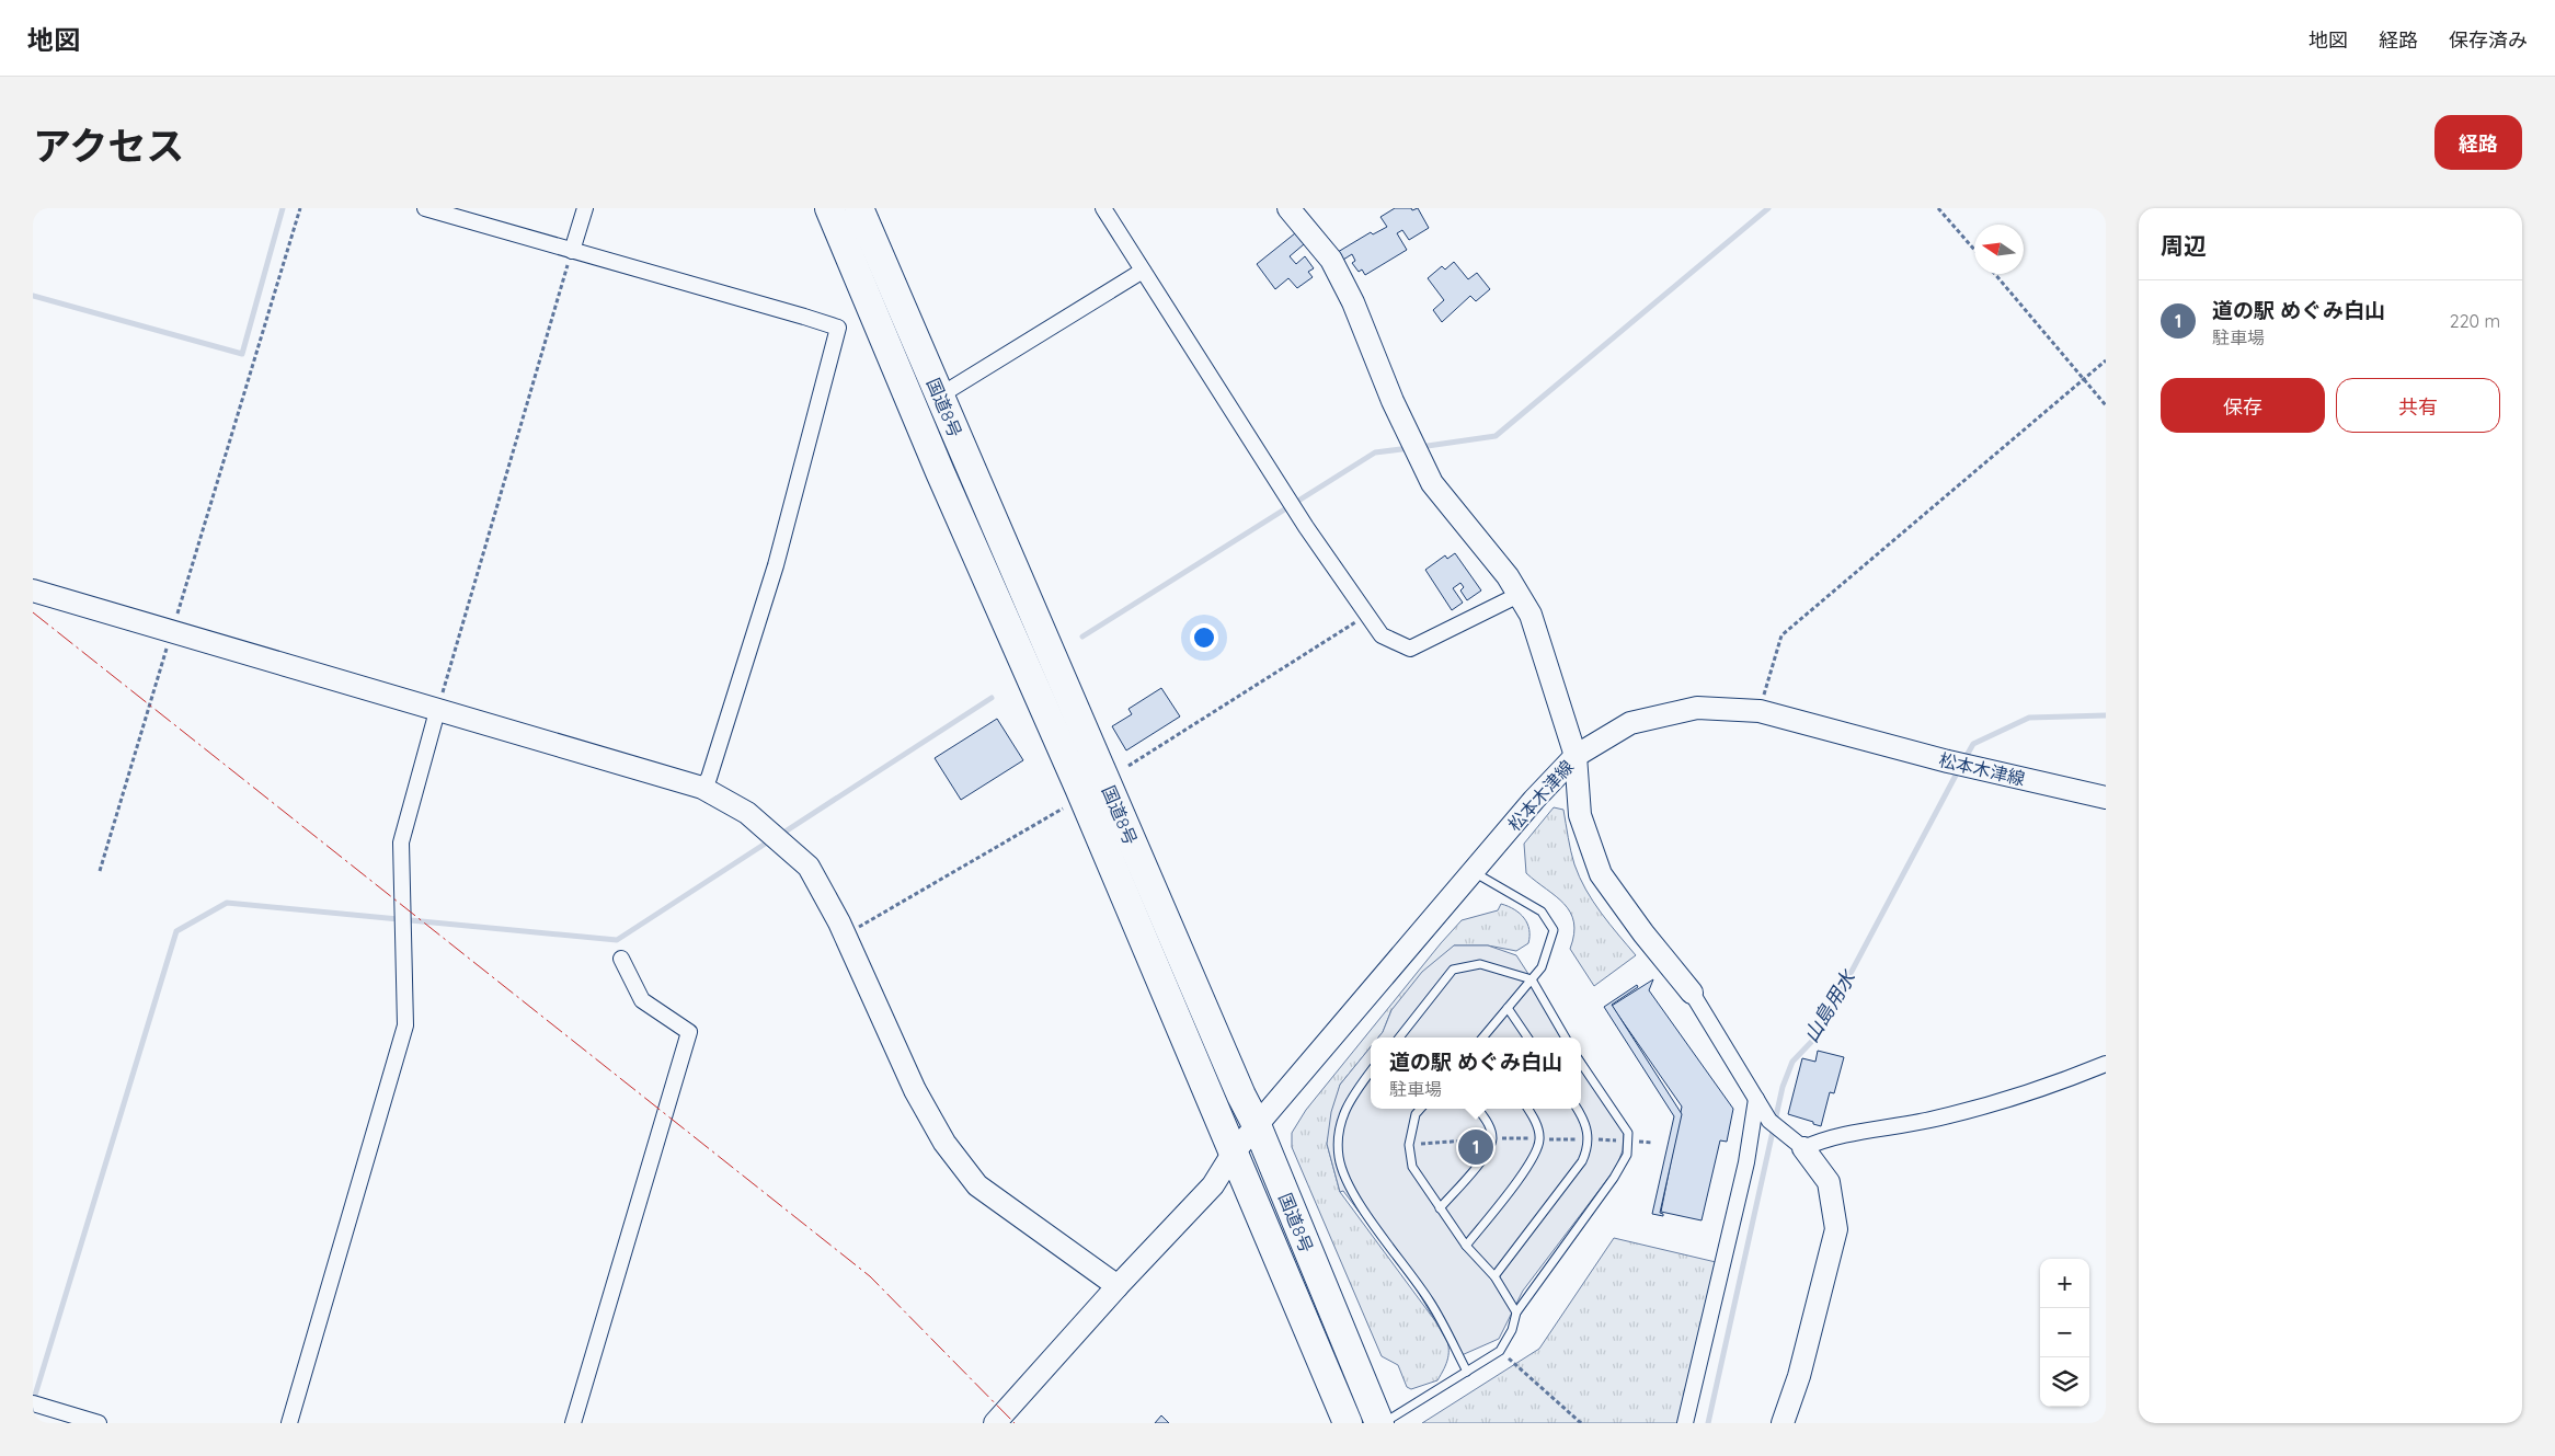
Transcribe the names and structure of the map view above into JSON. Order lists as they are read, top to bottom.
{
  "streets": {
    "highway": ["国道8号"],
    "street": ["松本木津線"]
  },
  "crossings": [
    ["国道8号", "松本木津線"]
  ],
  "water": ["山島用水"],
  "north": "left",
  "page": {
    "header": "地図",
    "nav": ["地図", "経路", "保存済み"],
    "title": "アクセス",
    "buttons": [
      "経路",
      ["保存", "共有"]
    ],
    "heading": "周辺",
    "list": [
      {
        "mark": "1",
        "name": "道の駅 めぐみ白山",
        "note": "駐車場",
        "value": "220 m"
      }
    ],
    "popup": ["道の駅 めぐみ白山", "駐車場"],
    "pins": "1",
    "map_buttons": ["+", "−"]
  }
}
